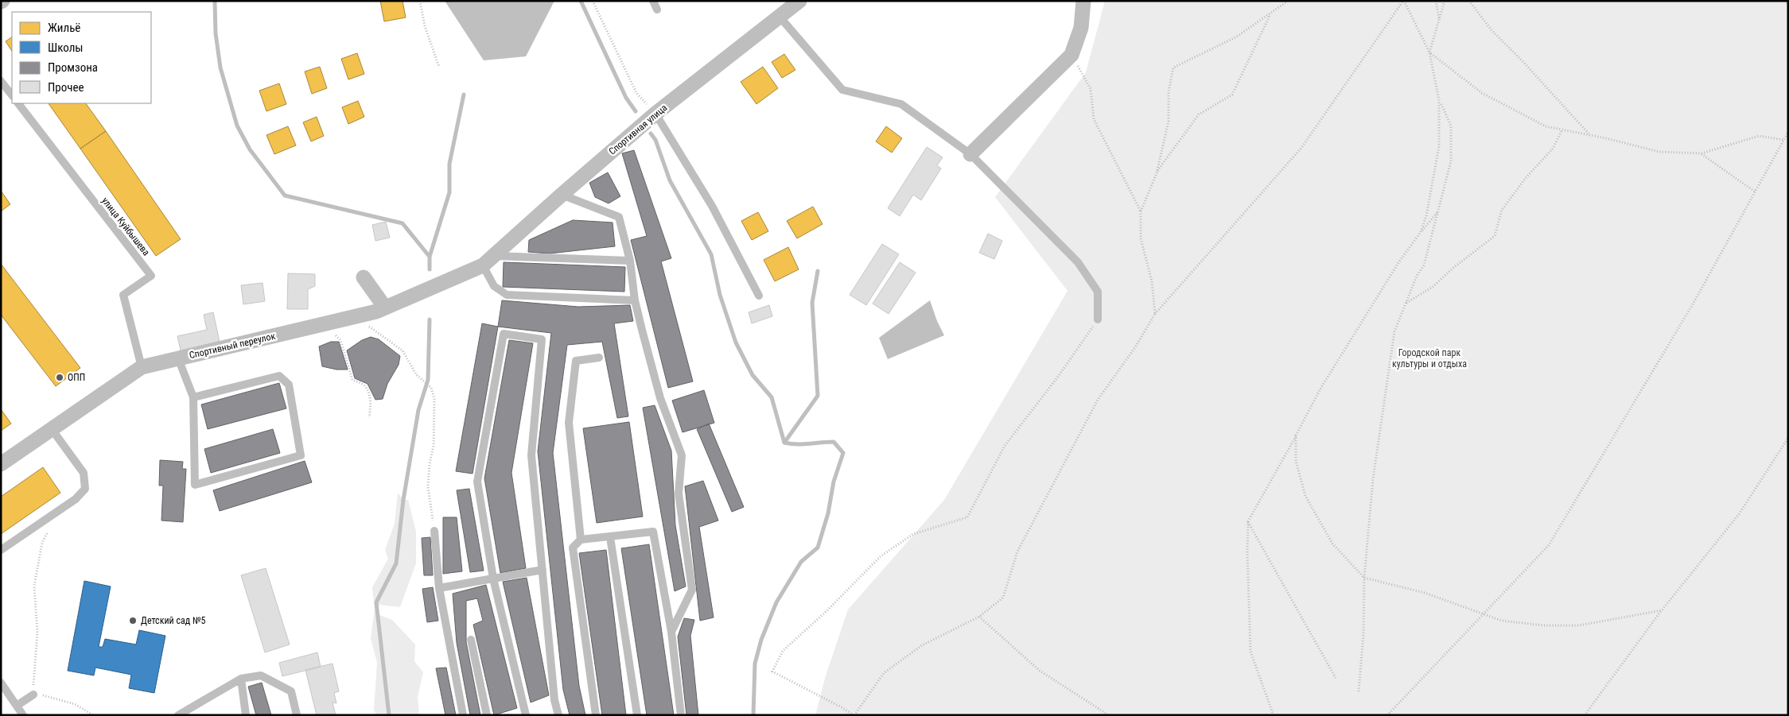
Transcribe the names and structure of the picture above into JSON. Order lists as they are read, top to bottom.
{
  "streets": {
    "street": ["Спортивная улица", "Спортивный переулок"],
    "lane": ["улица Куйбышева"]
  },
  "crossings": [
    ["Спортивная улица", "Спортивный переулок"],
    ["улица Куйбышева", "Спортивный переулок"]
  ],
  "parks": ["Городской парк культуры и отдыха"],
  "places": ["ОПП", "Детский сад №5"],
  "legend": [
    "Жильё",
    "Школы",
    "Промзона",
    "Прочее"
  ]
}
